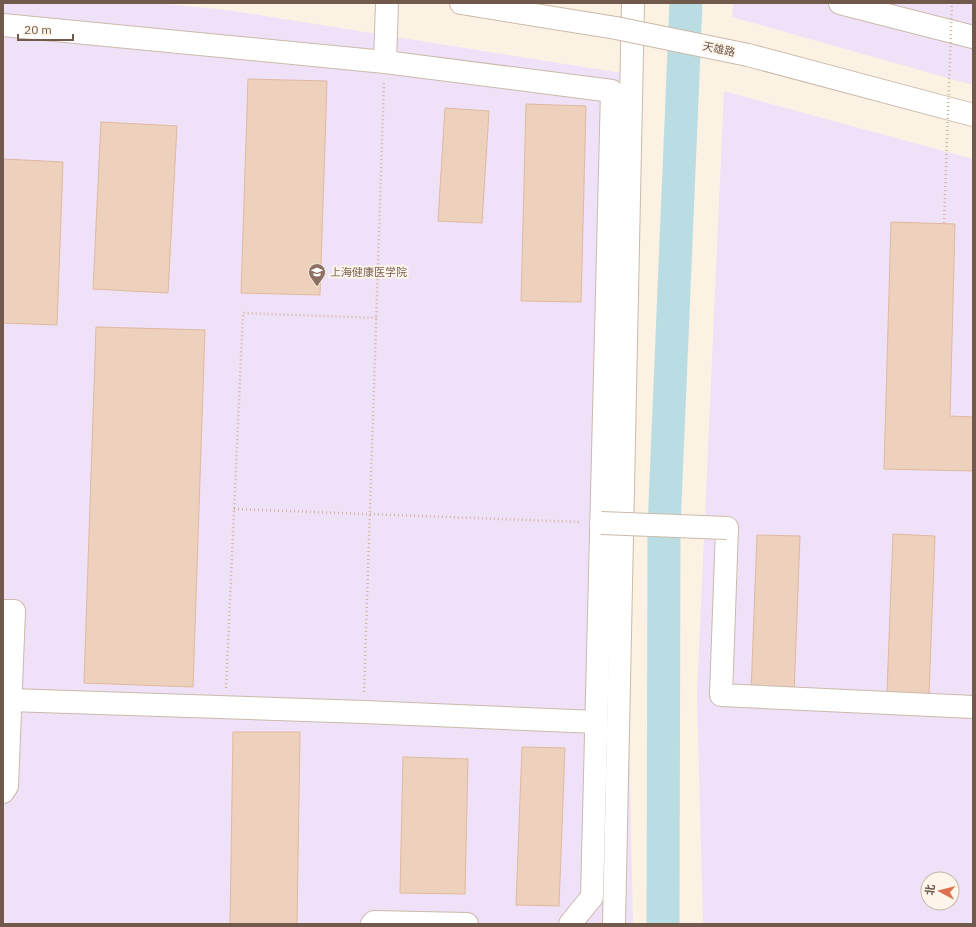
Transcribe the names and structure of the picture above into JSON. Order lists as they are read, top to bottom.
{
  "streets": {
    "street": ["天雄路"]
  },
  "places": {
    "school or university": ["上海健康医学院"]
  },
  "scale_bar": "20 m",
  "north": "left"
}
